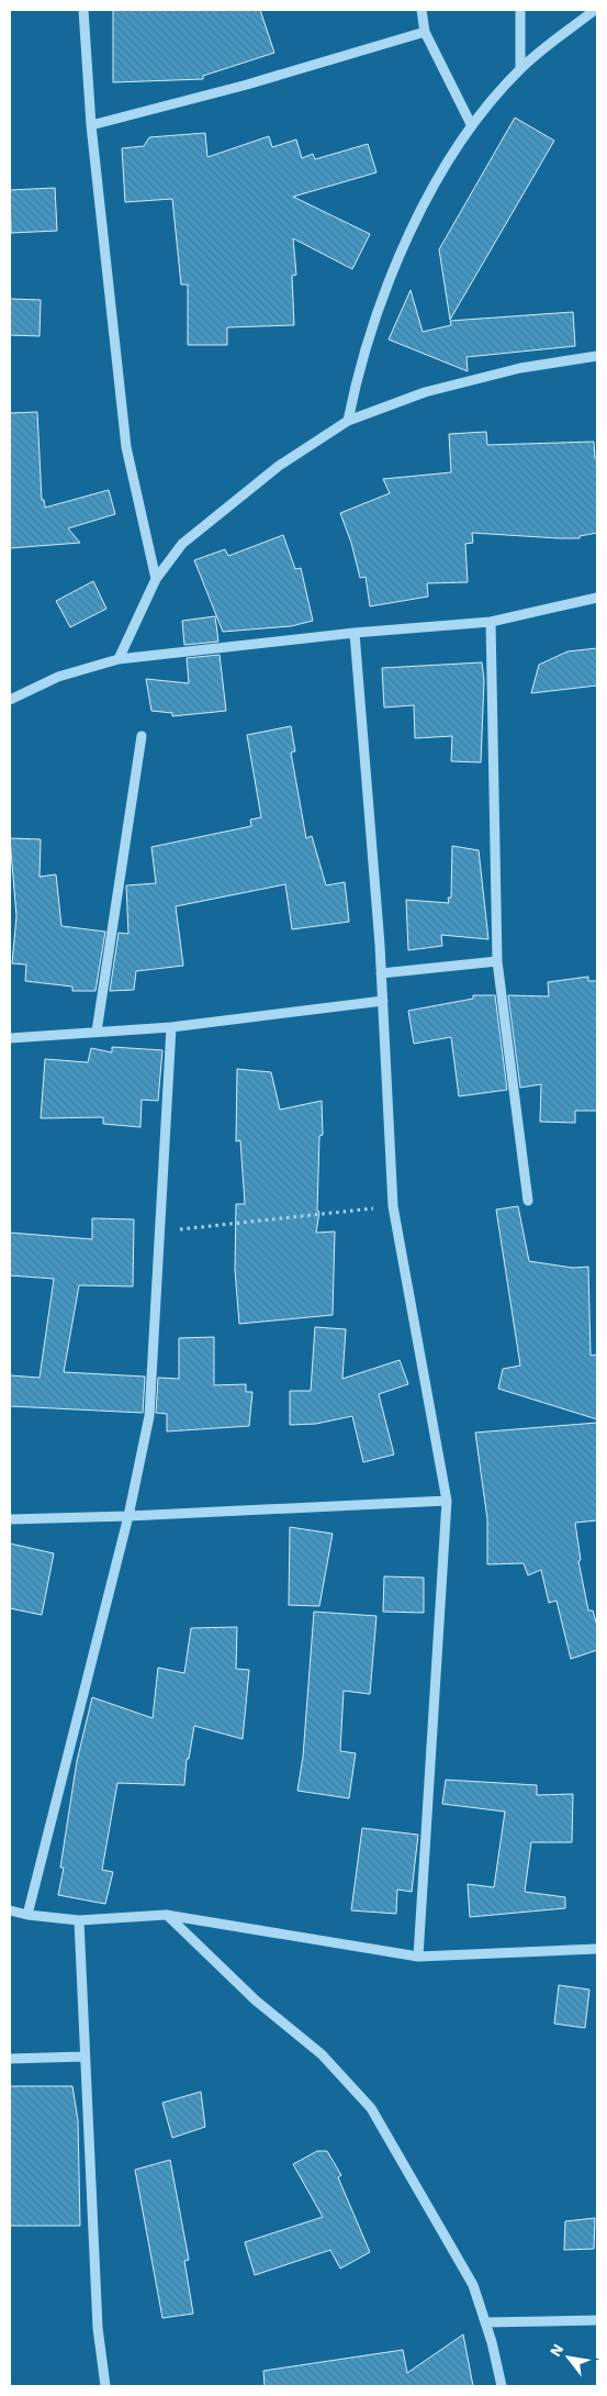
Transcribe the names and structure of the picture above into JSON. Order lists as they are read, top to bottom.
{
  "north": "top left"
}
